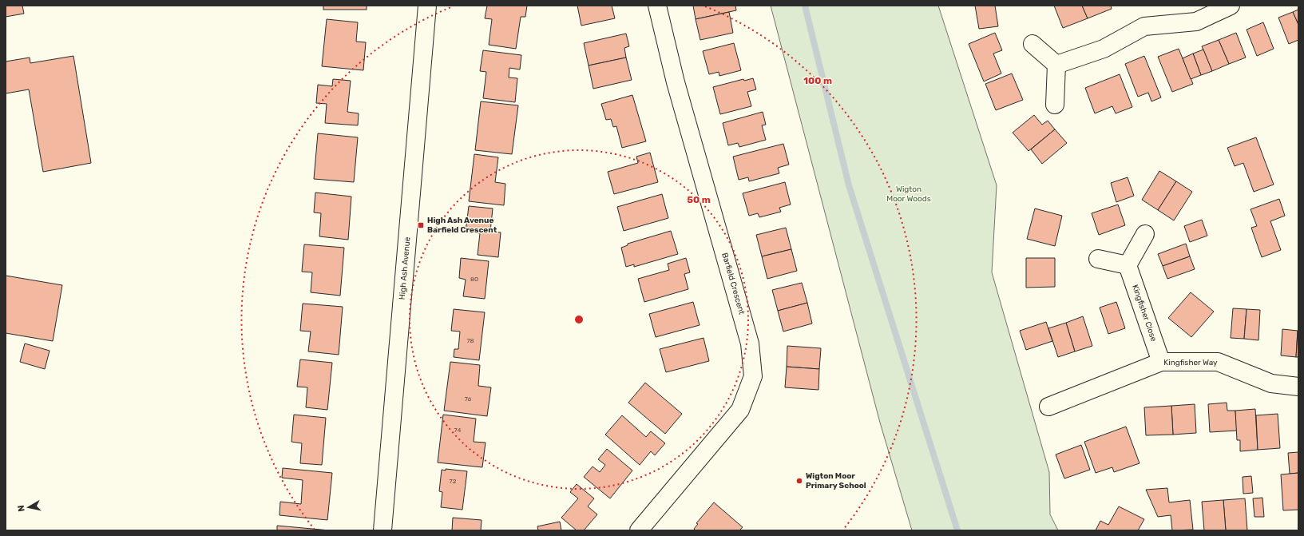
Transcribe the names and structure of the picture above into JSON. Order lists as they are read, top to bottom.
{
  "streets": {
    "street": [
      "High Ash Avenue",
      "Barfield Crescent",
      "Kingfisher Close",
      "Kingfisher Way"
    ]
  },
  "crossings": [
    ["Kingfisher Close", "Kingfisher Way"]
  ],
  "parks": ["Wigton Moor Woods"],
  "places": {
    "transit": ["High Ash Avenue Barfield Crescent"],
    "other": ["Wigton Moor Primary School"]
  },
  "house_numbers": [
    "80",
    "78",
    "76",
    "74",
    "72"
  ],
  "north": "left",
  "rings": ["100 m", "50 m"]
}
